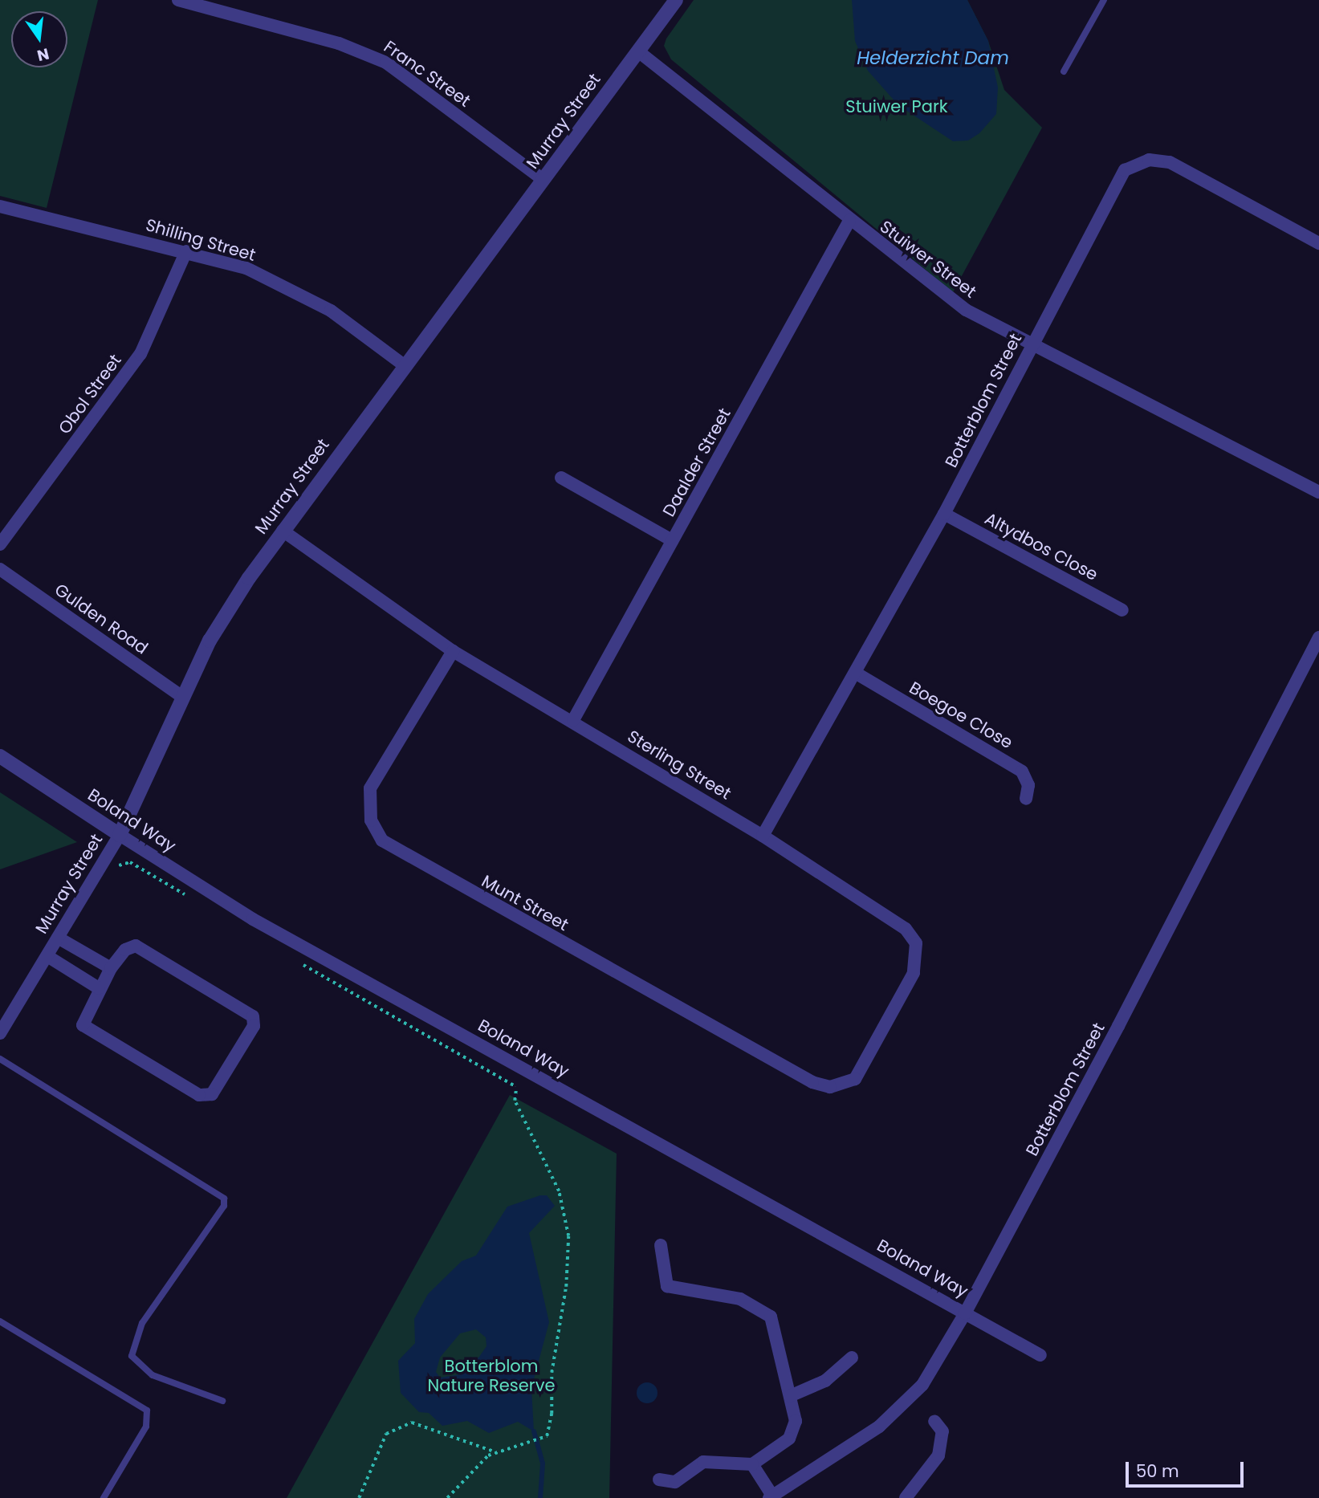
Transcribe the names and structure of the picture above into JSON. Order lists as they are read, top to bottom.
{
  "streets": {
    "street": [
      "Franc Street",
      "Murray Street",
      "Shilling Street",
      "Stuiwer Street",
      "Obol Street",
      "Botterblom Street",
      "Daalder Street",
      "Altydbos Close",
      "Gulden Road",
      "Boegoe Close",
      "Sterling Street",
      "Boland Way",
      "Munt Street"
    ]
  },
  "crossings": [
    ["Franc Street", "Murray Street"],
    ["Murray Street", "Shilling Street"],
    ["Murray Street", "Stuiwer Street"],
    ["Murray Street", "Gulden Road"],
    ["Murray Street", "Sterling Street"],
    ["Murray Street", "Boland Way"],
    ["Shilling Street", "Obol Street"],
    ["Stuiwer Street", "Botterblom Street"],
    ["Stuiwer Street", "Daalder Street"],
    ["Botterblom Street", "Altydbos Close"],
    ["Botterblom Street", "Boegoe Close"],
    ["Botterblom Street", "Sterling Street"],
    ["Botterblom Street", "Boland Way"],
    ["Daalder Street", "Sterling Street"],
    ["Sterling Street", "Munt Street"]
  ],
  "water": ["Helderzicht Dam"],
  "parks": ["Stuiwer Park", "Botterblom Nature Reserve"],
  "scale_bar": "50 m",
  "north": "bottom"
}
